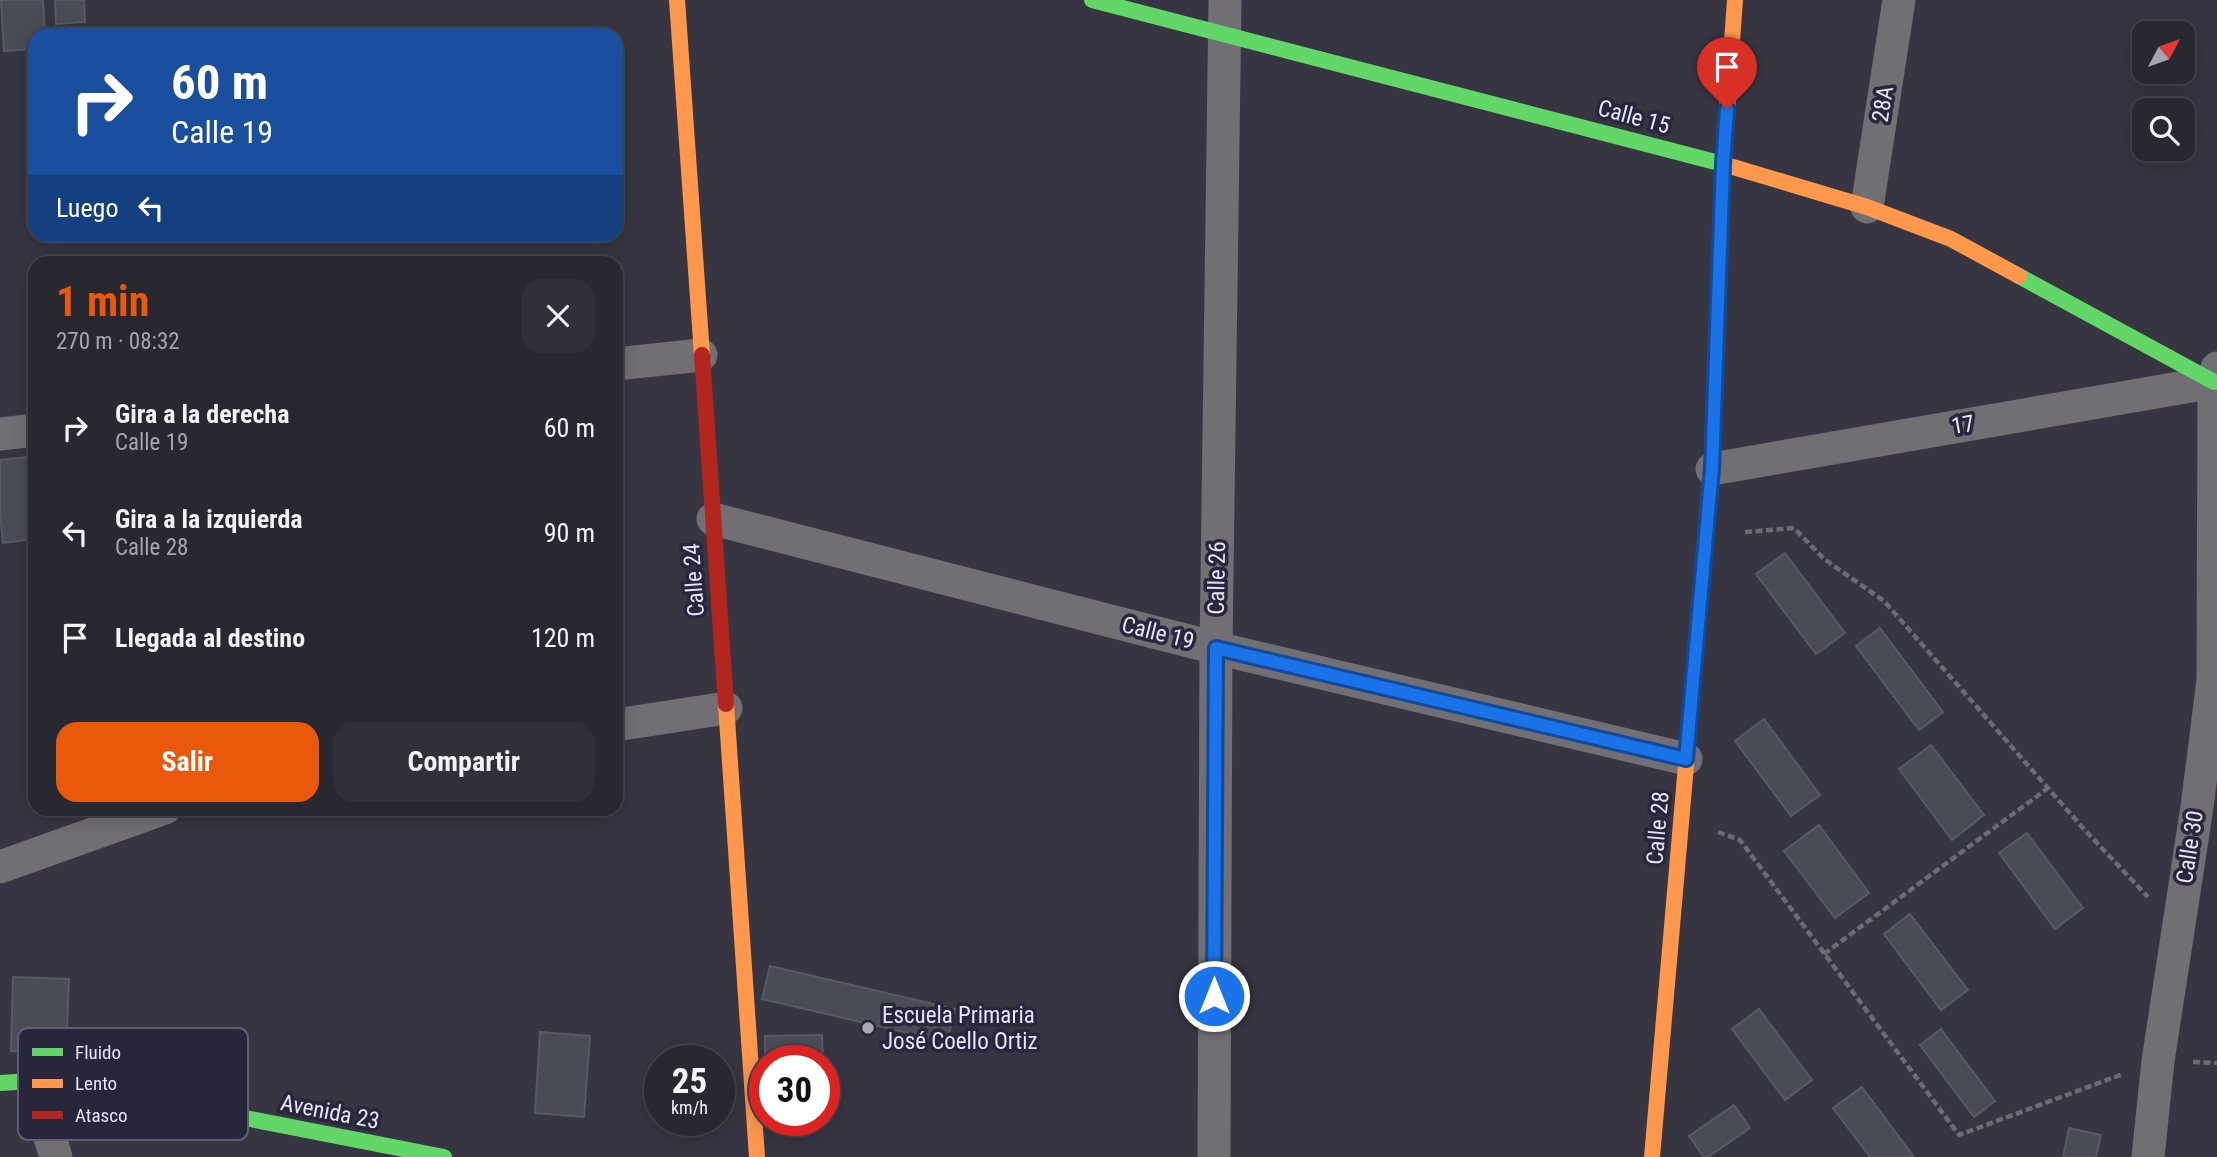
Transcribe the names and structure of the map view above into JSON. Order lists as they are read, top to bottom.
{
  "streets": {
    "street": [
      "28A",
      "Calle 15",
      "17",
      "Calle 26",
      "Calle 24",
      "Calle 19",
      "Calle 28",
      "Calle 30",
      "Avenida 23"
    ]
  },
  "crossings": [
    ["28A", "Calle 15"],
    ["Calle 15", "17"],
    ["Calle 15", "Calle 26"],
    ["Calle 15", "Calle 28"],
    ["Calle 15", "Calle 30"],
    ["17", "Calle 28"],
    ["17", "Calle 30"],
    ["Calle 26", "Calle 19"],
    ["Calle 24", "Calle 19"],
    ["Calle 19", "Calle 28"]
  ],
  "places": ["Escuela Primaria José Coello Ortiz"],
  "legend": ["Fluido", "Lento", "Atasco"],
  "north": "top right",
  "page": {
    "turn": ["60 m", "Calle 19"],
    "then": "Luego",
    "heading": ["1 min", "270 m · 08:32"],
    "list": [
      {
        "name": "Gira a la derecha",
        "note": "Calle 19",
        "value": "60 m"
      },
      {
        "name": "Gira a la izquierda",
        "note": "Calle 28",
        "value": "90 m"
      },
      {
        "name": "Llegada al destino",
        "value": "120 m"
      }
    ],
    "buttons": ["Salir", "Compartir"],
    "speed": "25 km/h",
    "limit": "30"
  }
}
